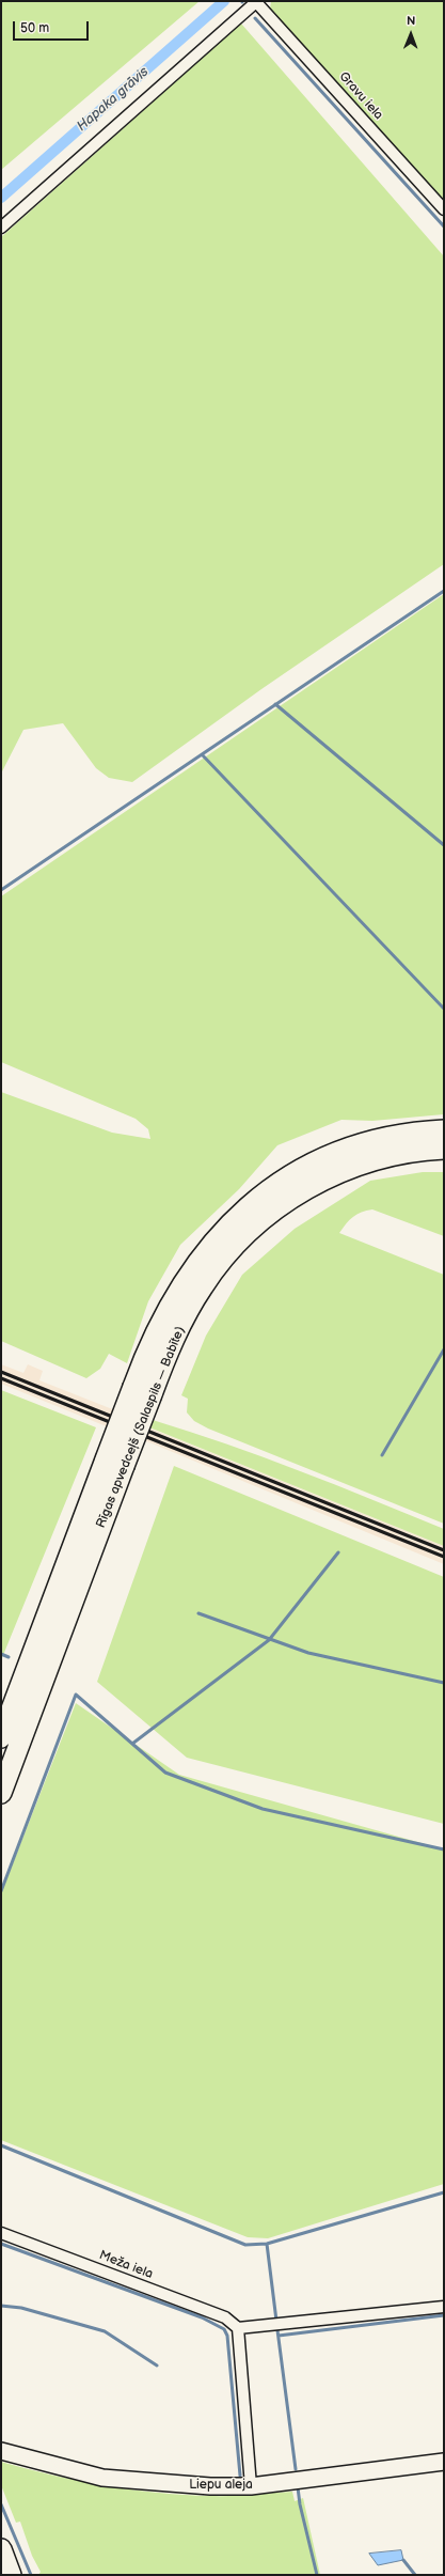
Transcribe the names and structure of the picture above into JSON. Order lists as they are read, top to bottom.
{
  "streets": {
    "highway": ["Rīgas apvedceļš (Salaspils — Babīte)"],
    "street": ["Gravu iela", "Meža iela", "Liepu aleja"]
  },
  "water": ["Hapaka grāvis"],
  "scale_bar": "50 m",
  "north": "top"
}
